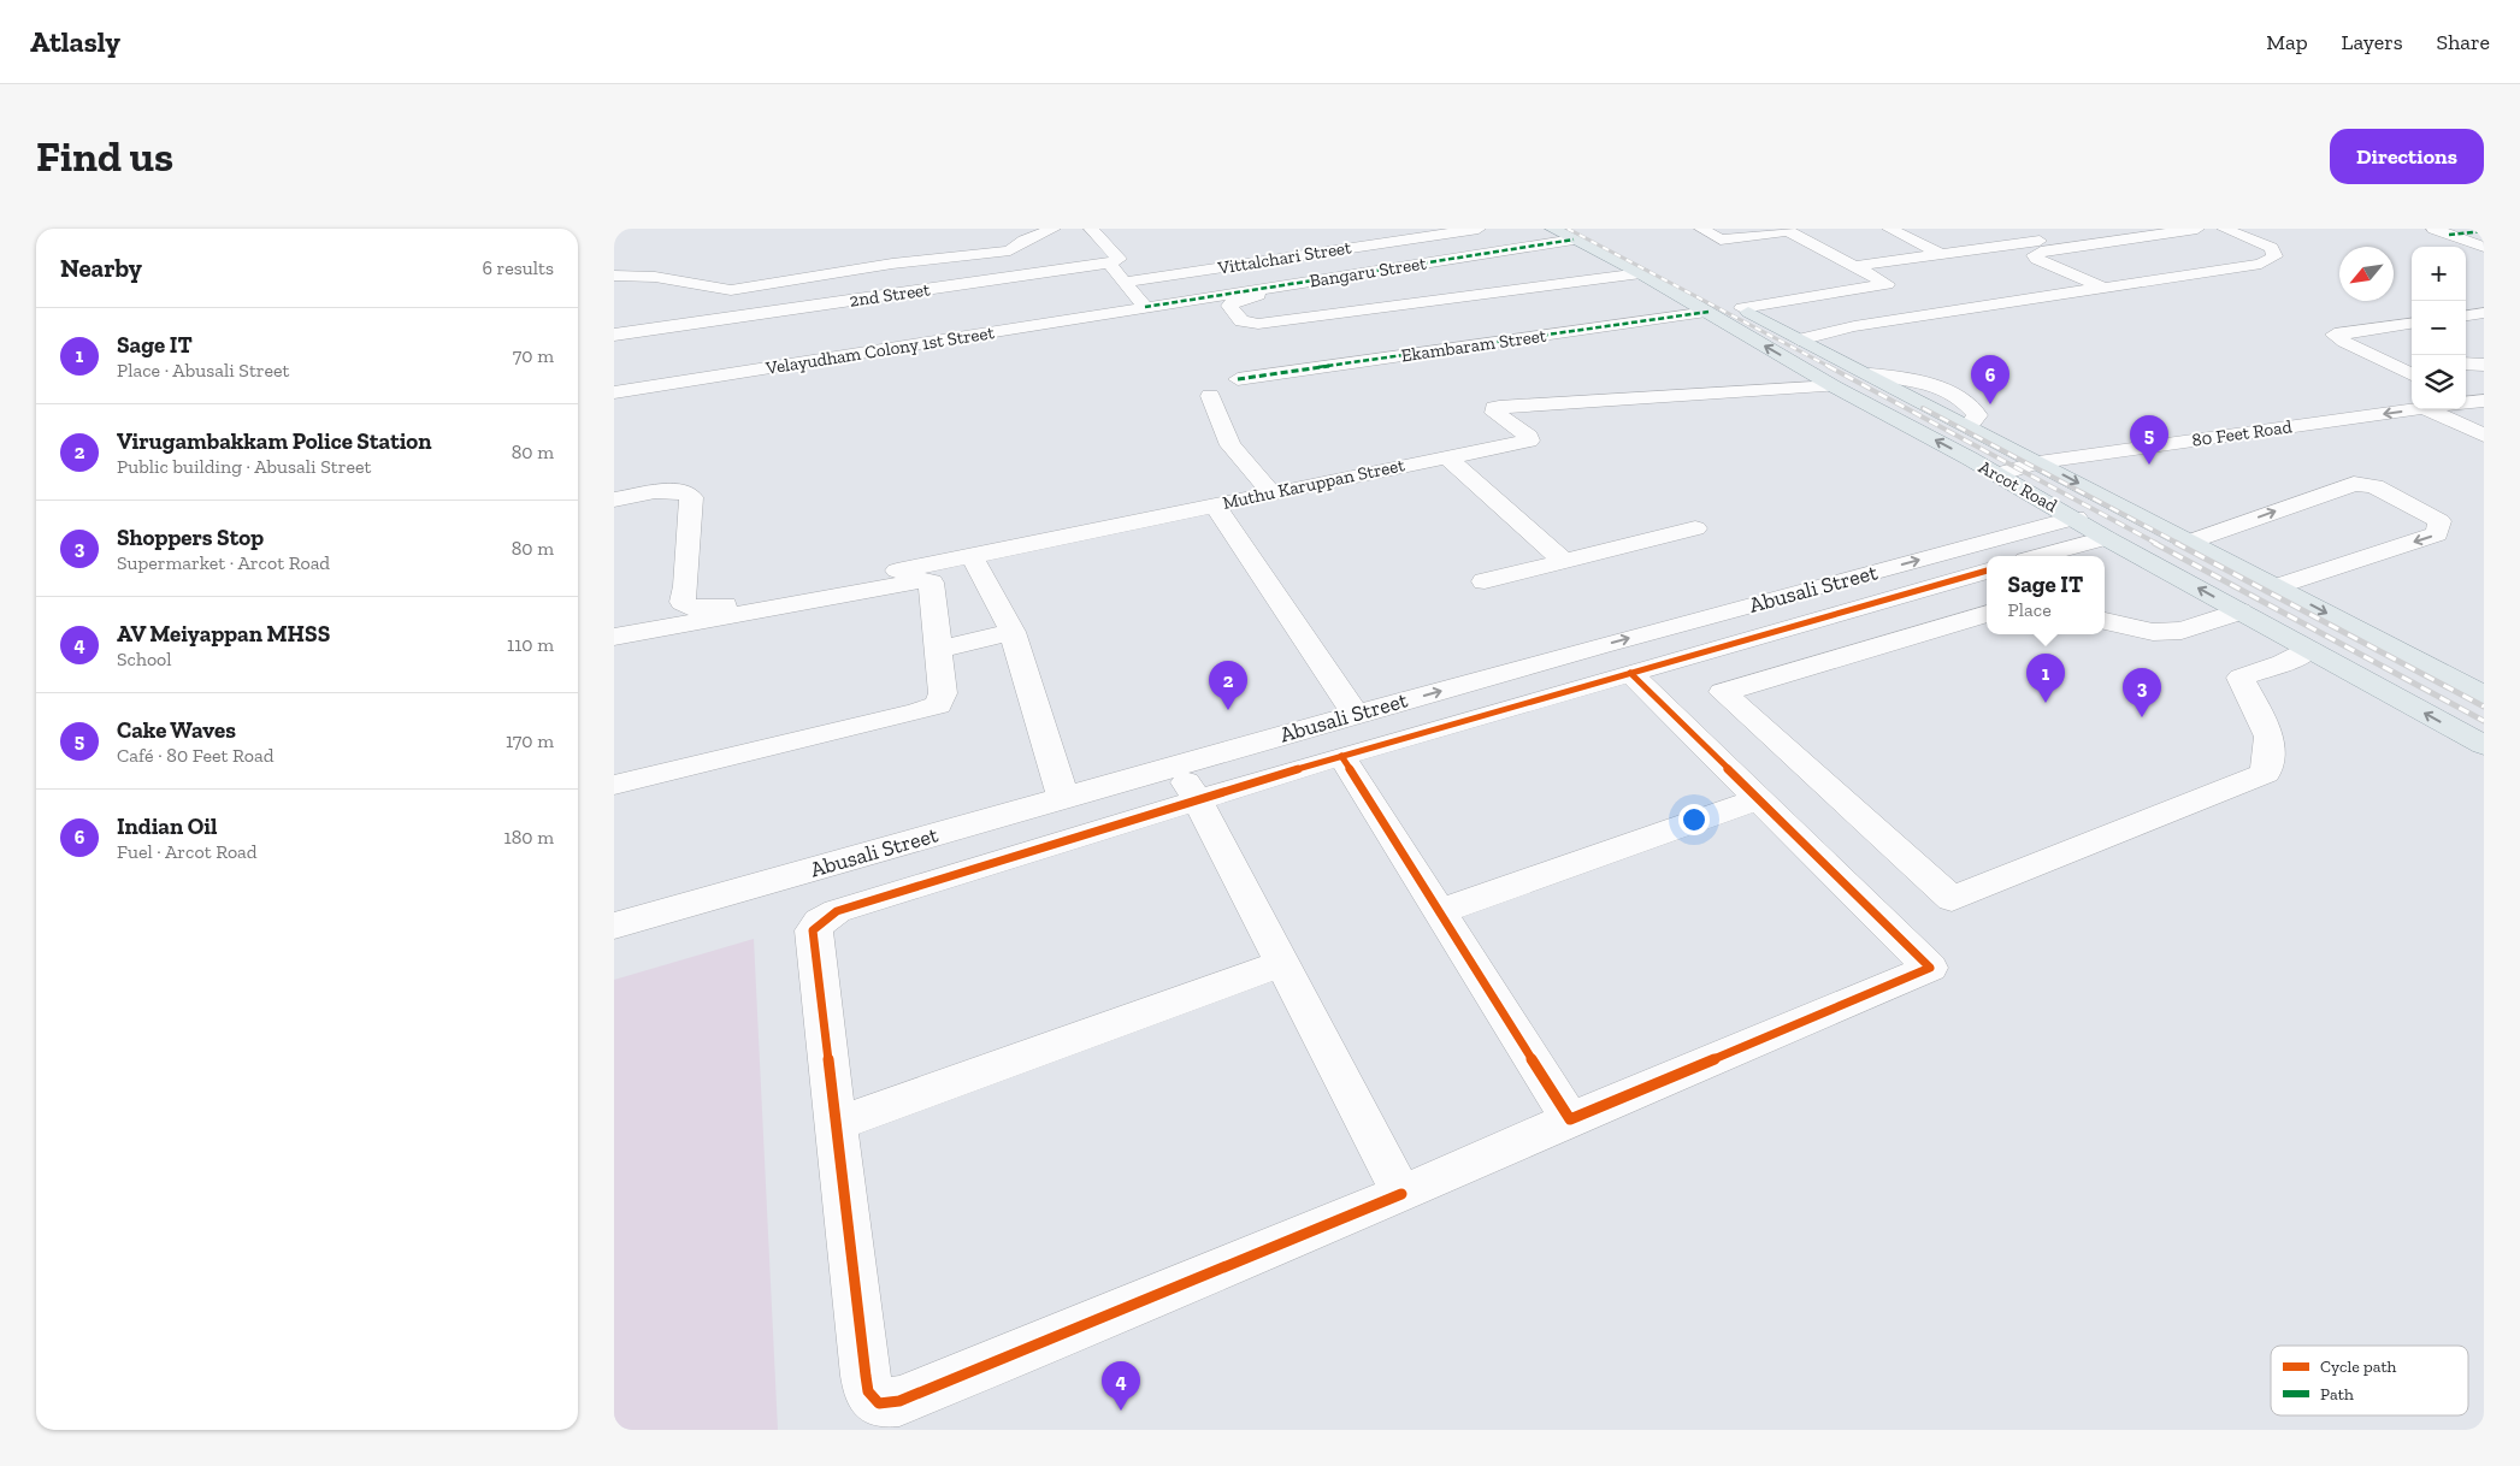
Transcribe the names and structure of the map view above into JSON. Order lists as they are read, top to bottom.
{
  "streets": {
    "main road": ["Arcot Road"],
    "street": [
      "Vittalchari Street",
      "Bangaru Street",
      "2nd Street",
      "Ekambaram Street",
      "Velayudham Colony 1st Street",
      "80 Feet Road",
      "Muthu Karuppan Street",
      "Abusali Street"
    ]
  },
  "crossings": [
    ["Bangaru Street", "Velayudham Colony 1st Street"],
    ["Bangaru Street", "Arcot Road"],
    ["Ekambaram Street", "Arcot Road"],
    ["80 Feet Road", "Arcot Road"],
    ["Muthu Karuppan Street", "Arcot Road"],
    ["Arcot Road", "Abusali Street"]
  ],
  "legend": ["Cycle path", "Path"],
  "north": "bottom left",
  "page": {
    "header": "Atlasly",
    "nav": ["Map", "Layers", "Share"],
    "buttons": "Directions",
    "title": "Find us",
    "heading": ["Nearby", "6 results"],
    "map_buttons": ["+", "−"],
    "list": [
      {
        "mark": "1",
        "name": "Sage IT",
        "note": "Place · Abusali Street",
        "value": "70 m"
      },
      {
        "mark": "2",
        "name": "Virugambakkam Police Station",
        "note": "Public building · Abusali Street",
        "value": "80 m"
      },
      {
        "mark": "3",
        "name": "Shoppers Stop",
        "note": "Supermarket · Arcot Road",
        "value": "80 m"
      },
      {
        "mark": "4",
        "name": "AV Meiyappan MHSS",
        "note": "School",
        "value": "110 m"
      },
      {
        "mark": "5",
        "name": "Cake Waves",
        "note": "Café · 80 Feet Road",
        "value": "170 m"
      },
      {
        "mark": "6",
        "name": "Indian Oil",
        "note": "Fuel · Arcot Road",
        "value": "180 m"
      }
    ],
    "pins": [
      "6",
      "5",
      "1",
      "2",
      "3",
      "4"
    ],
    "popup": ["Sage IT", "Place"]
  }
}
